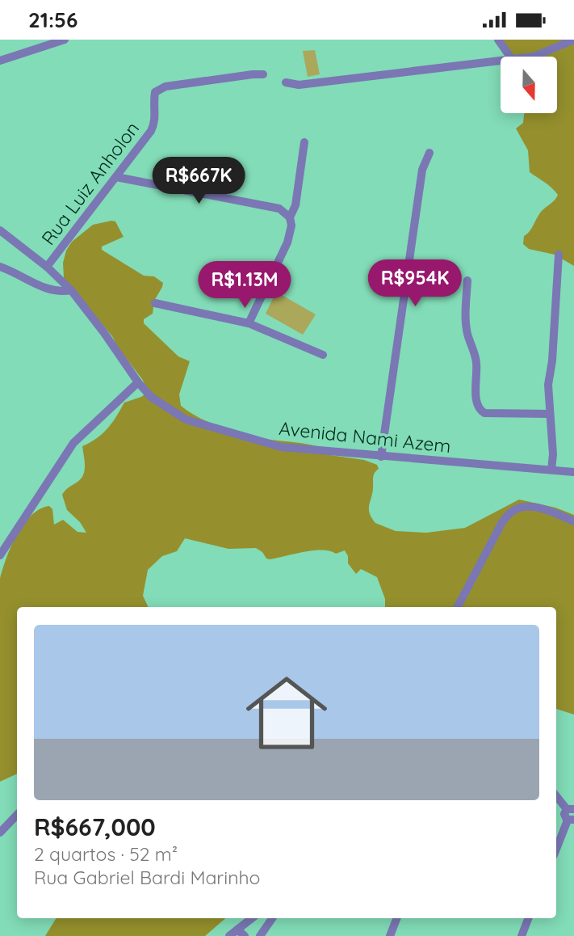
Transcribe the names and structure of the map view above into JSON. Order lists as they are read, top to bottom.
{
  "streets": {
    "street": ["Rua Luiz Anholon", "Avenida Nami Azem"]
  },
  "crossings": [
    ["Rua Luiz Anholon", "Avenida Nami Azem"]
  ],
  "north": "bottom",
  "page": {
    "status": "21:56",
    "price": ["R$667K", "R$954K", "R$1.13M"],
    "list": [
      {
        "name": "R$667,000",
        "note": "2 quartos · 52 m² · Rua Gabriel Bardi Marinho"
      }
    ]
  }
}
